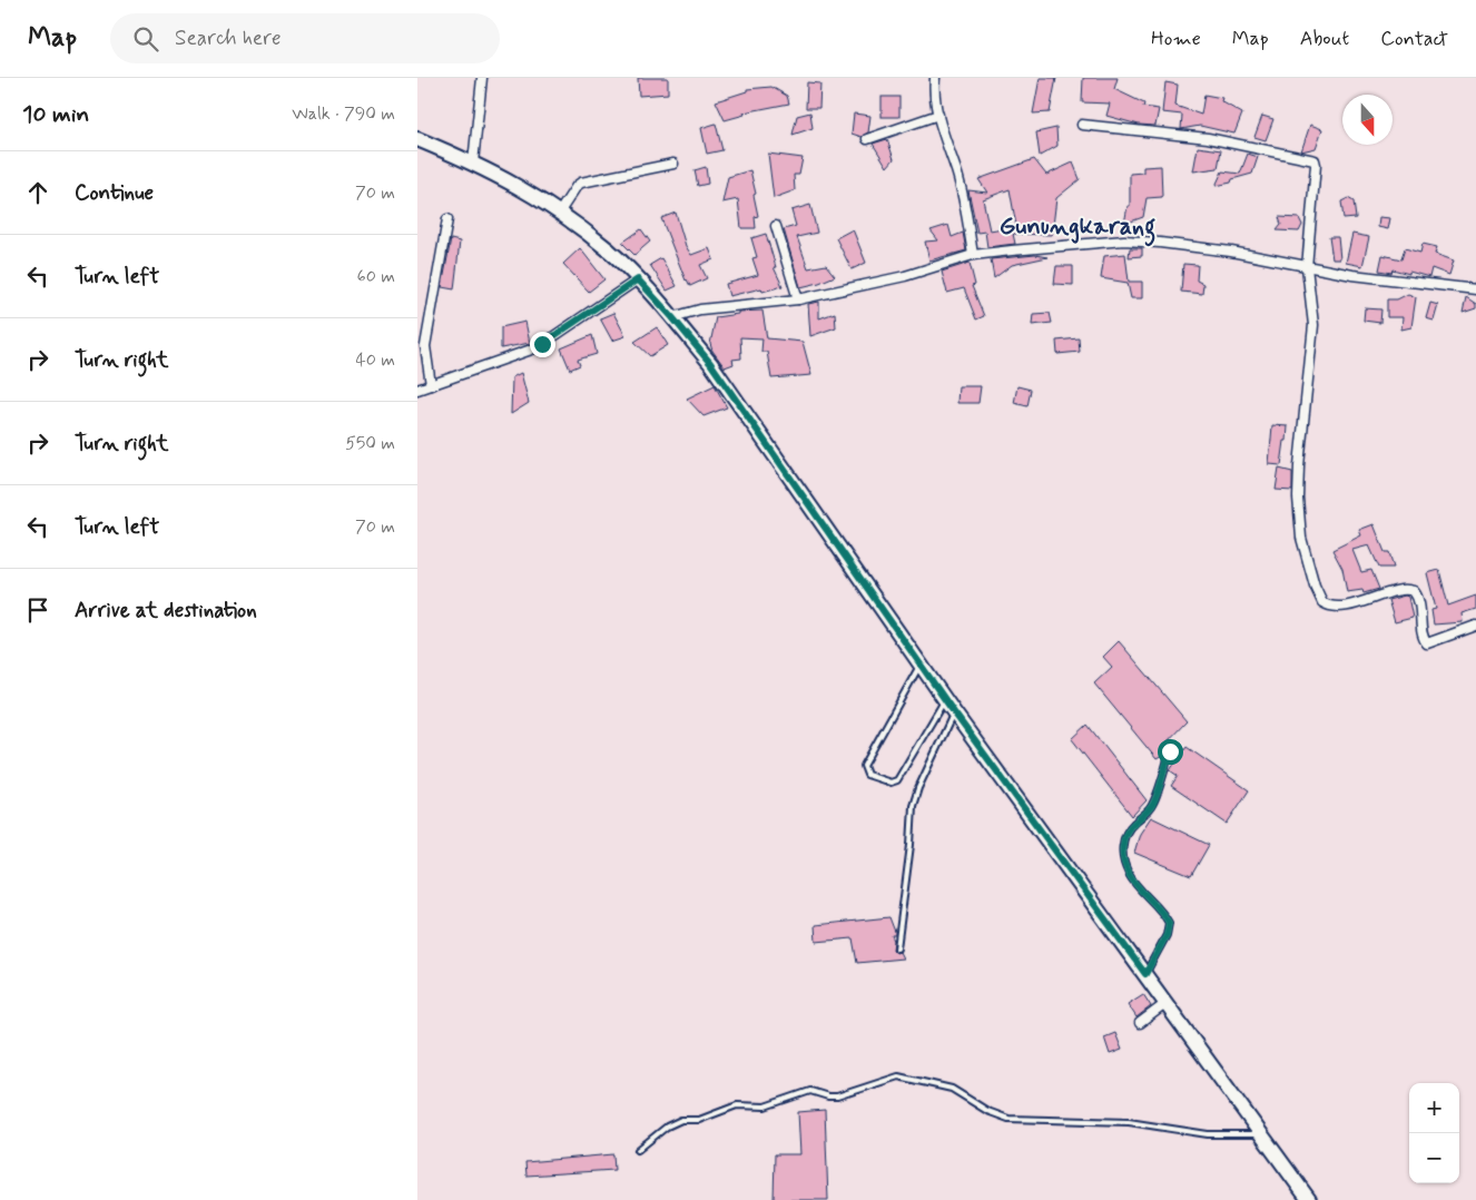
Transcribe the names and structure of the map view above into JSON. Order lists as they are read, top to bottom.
{
  "districts": ["Gunungkarang"],
  "north": "bottom",
  "page": {
    "header": "Map",
    "search": "Search here",
    "nav": [
      "Home",
      "Map",
      "About",
      "Contact"
    ],
    "heading": ["10 min", "Walk · 790 m"],
    "list": [
      ["Continue", "70 m"],
      ["Turn left", "60 m"],
      ["Turn right", "40 m"],
      ["Turn right", "550 m"],
      ["Turn left", "70 m"],
      "Arrive at destination"
    ],
    "map_buttons": ["+", "−"]
  }
}
